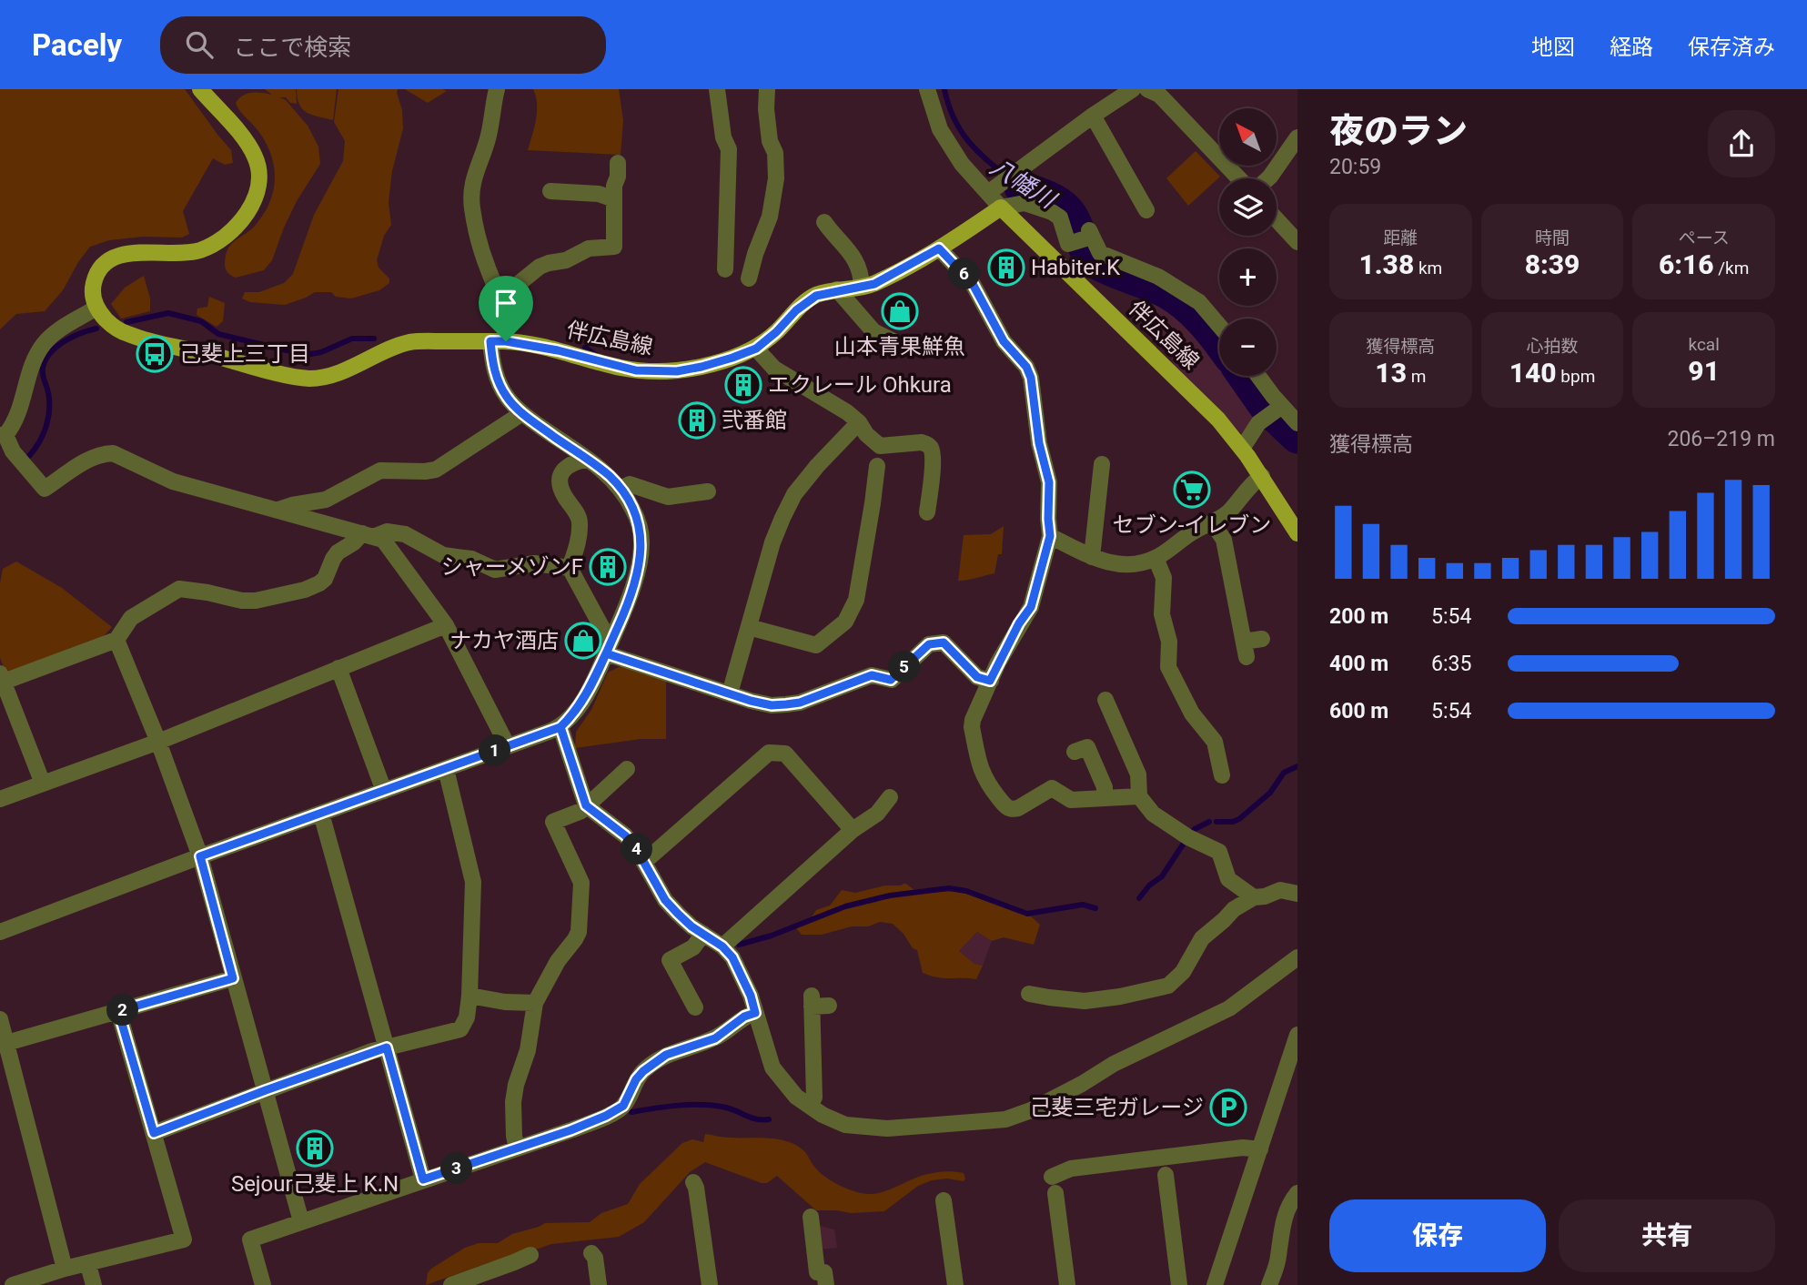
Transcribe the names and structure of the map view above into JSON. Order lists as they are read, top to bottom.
{
  "streets": {
    "main road": ["伴広島線"]
  },
  "water": ["八幡川"],
  "places": {
    "building": [
      "Habiter.K",
      "エクレール Ohkura",
      "弐番館",
      "シャーメゾンF",
      "Sejour己斐上 K.N"
    ],
    "shop": ["山本青果鮮魚", "ナカヤ酒店"],
    "bus stop": ["己斐上三丁目"],
    "supermarket": ["セブン-イレブン"],
    "parking": ["己斐三宅ガレージ"]
  },
  "north": "top left",
  "page": {
    "header": "Pacely",
    "search": "ここで検索",
    "nav": ["地図", "経路", "保存済み"],
    "heading": ["夜のラン", "20:59"],
    "map_buttons": ["+", "−"],
    "stats": [
      ["距離", "1.38 km"],
      ["時間", "8:39"],
      ["ペース", "6:16 /km"],
      ["獲得標高", "13 m"],
      ["心拍数", "140 bpm"],
      ["kcal", "91"]
    ],
    "pins": [
      "6",
      "5",
      "1",
      "4",
      "2",
      "3"
    ],
    "chart": ["獲得標高", "206–219 m"],
    "list": [
      {
        "name": "200 m",
        "note": "5:54"
      },
      {
        "name": "400 m",
        "note": "6:35"
      },
      {
        "name": "600 m",
        "note": "5:54"
      }
    ],
    "buttons": ["保存", "共有"]
  }
}
